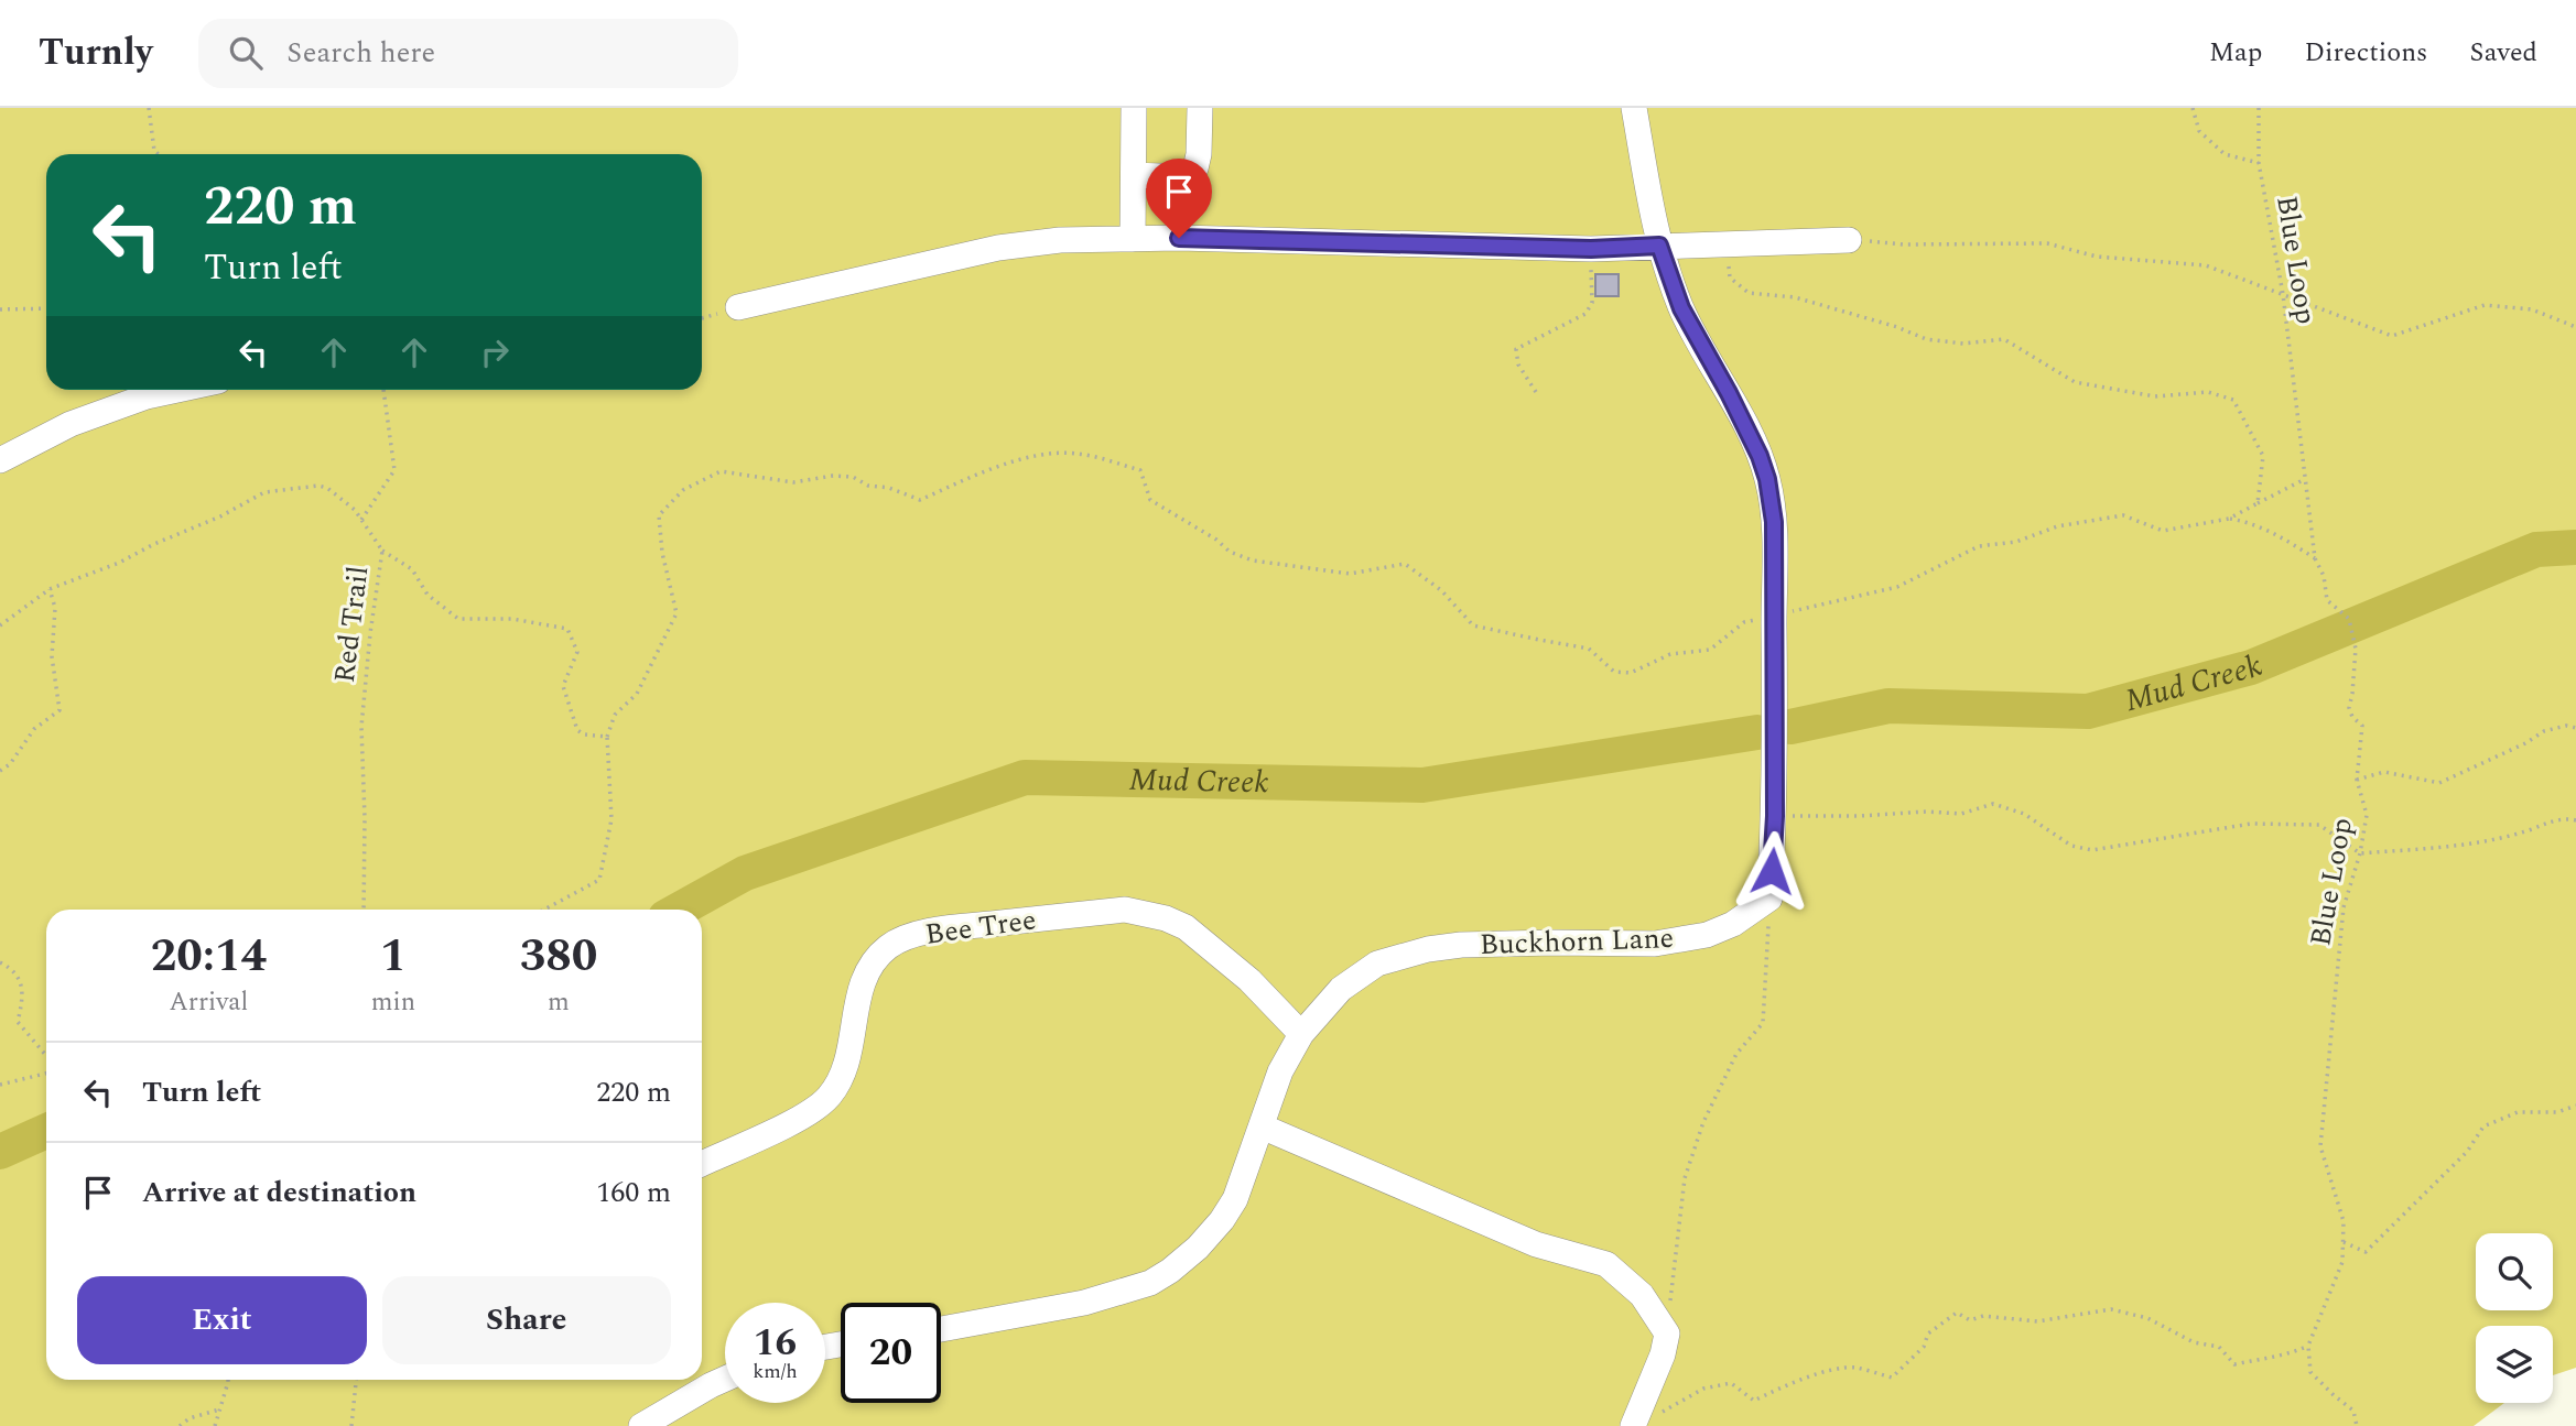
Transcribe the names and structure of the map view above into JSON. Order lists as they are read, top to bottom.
{
  "streets": {
    "lane": ["Bee Tree", "Buckhorn Lane"],
    "path": ["Blue Loop", "Red Trail"]
  },
  "crossings": [
    ["Bee Tree", "Buckhorn Lane"]
  ],
  "water": ["Mud Creek"],
  "page": {
    "header": "Turnly",
    "search": "Search here",
    "nav": ["Map", "Directions", "Saved"],
    "turn": ["220 m", "Turn left"],
    "eta": [
      "20:14",
      "Arrival",
      "1",
      "min",
      "380",
      "m"
    ],
    "list": [
      {
        "name": "Turn left",
        "value": "220 m"
      },
      {
        "name": "Arrive at destination",
        "value": "160 m"
      }
    ],
    "buttons": ["Exit", "Share"],
    "speed": "16 km/h",
    "limit": "20"
  }
}
